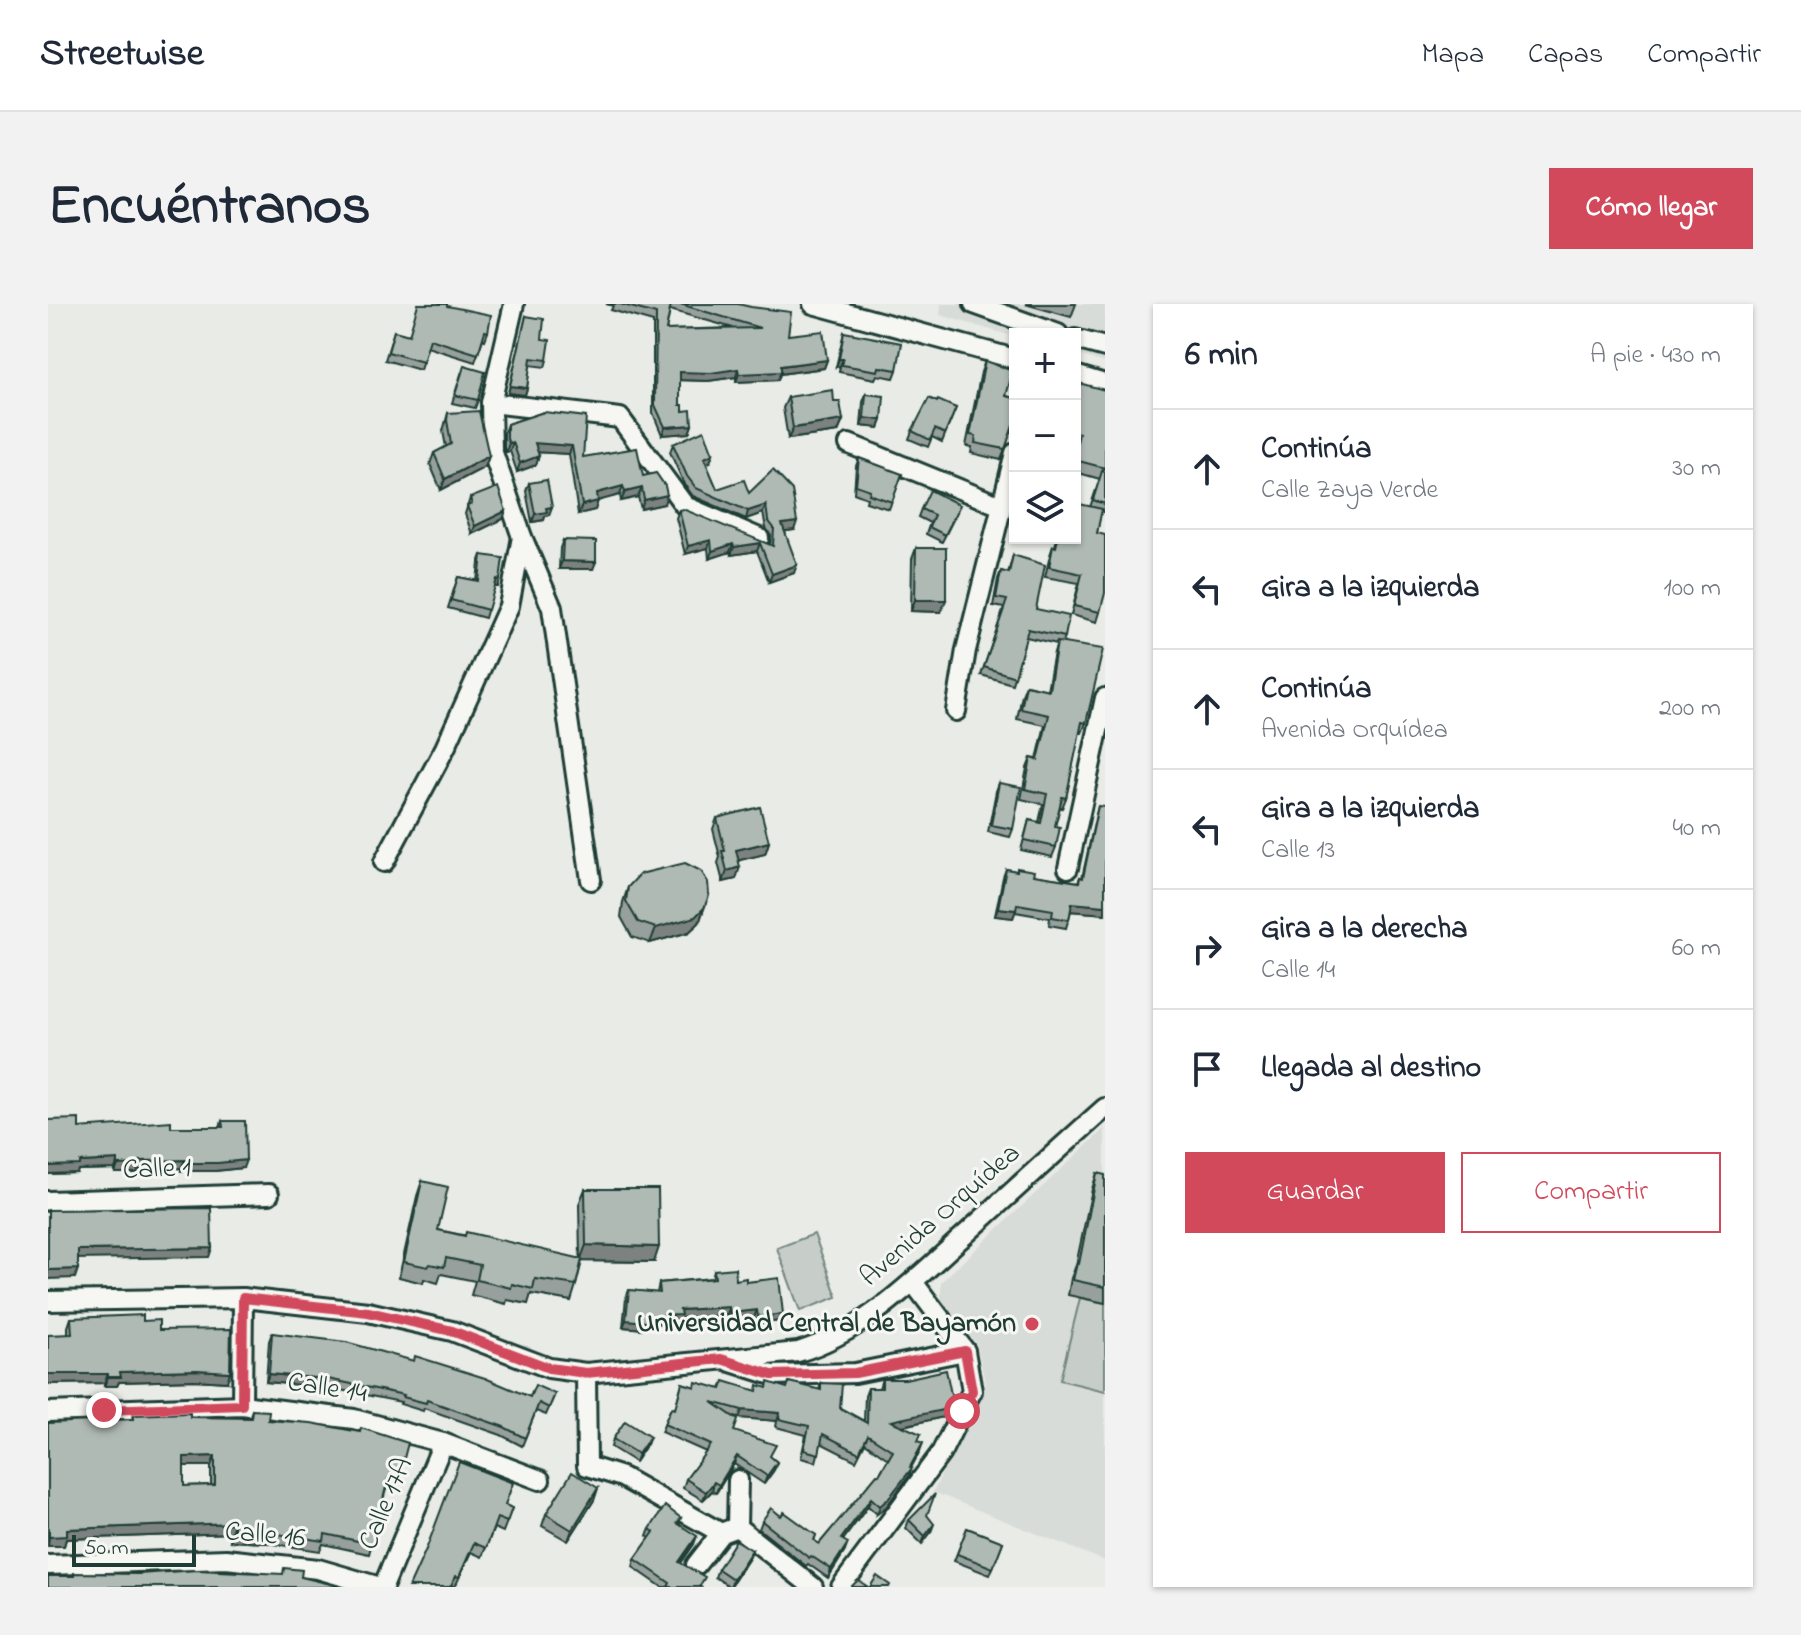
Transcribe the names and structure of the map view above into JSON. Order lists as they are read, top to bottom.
{
  "streets": {
    "street": [
      "Calle 1",
      "Avenida Orquídea",
      "Calle 14",
      "Calle 17A",
      "Calle 16"
    ]
  },
  "crossings": [
    ["Calle 14", "Calle 17A"],
    ["Calle 17A", "Calle 16"]
  ],
  "places": ["Universidad Central de Bayamón"],
  "scale_bar": "50 m",
  "page": {
    "header": "Streetwise",
    "nav": ["Mapa", "Capas", "Compartir"],
    "title": "Encuéntranos",
    "buttons": [
      "Cómo llegar",
      ["Guardar", "Compartir"]
    ],
    "heading": ["6 min", "A pie · 430 m"],
    "map_buttons": ["+", "−"],
    "list": [
      ["Continúa", "Calle Zaya Verde", "30 m"],
      ["Gira a la izquierda", "100 m"],
      ["Continúa", "Avenida Orquídea", "200 m"],
      ["Gira a la izquierda", "Calle 13", "40 m"],
      ["Gira a la derecha", "Calle 14", "60 m"],
      "Llegada al destino"
    ],
    "scale": "50 m"
  }
}
